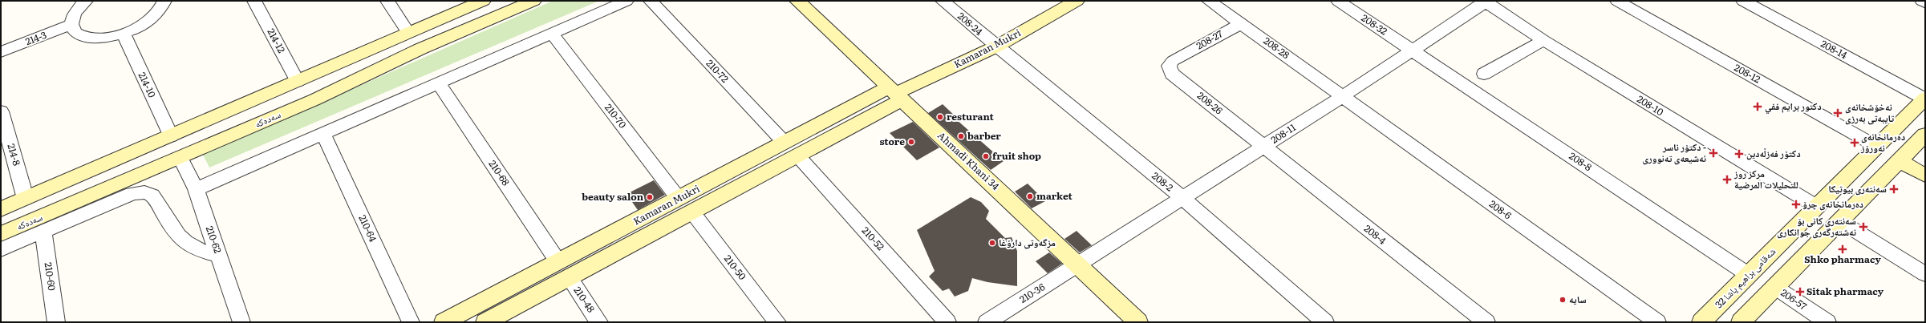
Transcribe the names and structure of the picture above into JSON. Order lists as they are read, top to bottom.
{
  "streets": {
    "main road": [
      "Kamaran Mukri",
      "سەدەکە",
      "Ahmadi Khani 34",
      "شەقامی براهیم پاشا 32"
    ],
    "street": [
      "208-24",
      "208-32",
      "214-3",
      "208-27",
      "214-12",
      "208-28",
      "208-14",
      "210-72",
      "208-12",
      "214-10",
      "208-26",
      "208-10",
      "210-70",
      "208-11",
      "214-8",
      "208-8",
      "210-68",
      "208-2",
      "208-6",
      "210-64",
      "208-4",
      "210-52",
      "210-62",
      "210-50",
      "210-60",
      "210-36",
      "210-48",
      "206-57"
    ]
  },
  "crossings": [
    ["208-24", "Kamaran Mukri"],
    ["208-24", "208-2"],
    ["208-32", "208-11"],
    ["208-32", "208-8"],
    ["208-27", "208-28"],
    ["208-27", "208-26"],
    ["208-28", "208-11"],
    ["208-28", "208-6"],
    ["Kamaran Mukri", "210-72"],
    ["Kamaran Mukri", "210-70"],
    ["Kamaran Mukri", "Ahmadi Khani 34"],
    ["Kamaran Mukri", "210-68"],
    ["Kamaran Mukri", "208-2"],
    ["Kamaran Mukri", "210-52"],
    ["Kamaran Mukri", "210-50"],
    ["Kamaran Mukri", "210-48"],
    ["208-14", "شەقامی براهیم پاشا 32"],
    ["208-12", "شەقامی براهیم پاشا 32"],
    ["208-26", "208-11"],
    ["208-26", "208-4"],
    ["208-10", "208-11"],
    ["208-10", "شەقامی براهیم پاشا 32"],
    ["سەدەکە", "210-62"],
    ["208-11", "Ahmadi Khani 34"],
    ["208-11", "208-8"],
    ["208-11", "208-2"],
    ["208-11", "208-6"],
    ["208-11", "208-4"],
    ["208-11", "210-36"],
    ["Ahmadi Khani 34", "210-36"],
    ["208-8", "شەقامی براهیم پاشا 32"]
  ],
  "places": {
    "health": [
      "دكتور برايم ففي",
      "نەخۆشخانەی تایبەتی بەرزی",
      "دەرمانخانەی نەورۆز",
      "دکتۆر ناسر - ئەشیعەی تەنووری",
      "دکتۆر فەزڵەدین",
      "مركز روز للتحليلات المرضية",
      "سەنتەری بیوتیکا",
      "دەرمانخانەی چرۆ",
      "سەنتەری کانی بۆ نەشتەرگەری جوانکاری",
      "Shko pharmacy",
      "Sitak pharmacy"
    ],
    "other": [
      "resturant",
      "barber",
      "store",
      "fruit shop",
      "market",
      "beauty salon",
      "مزگەوتی دارۆغا",
      "سایە"
    ]
  }
}
